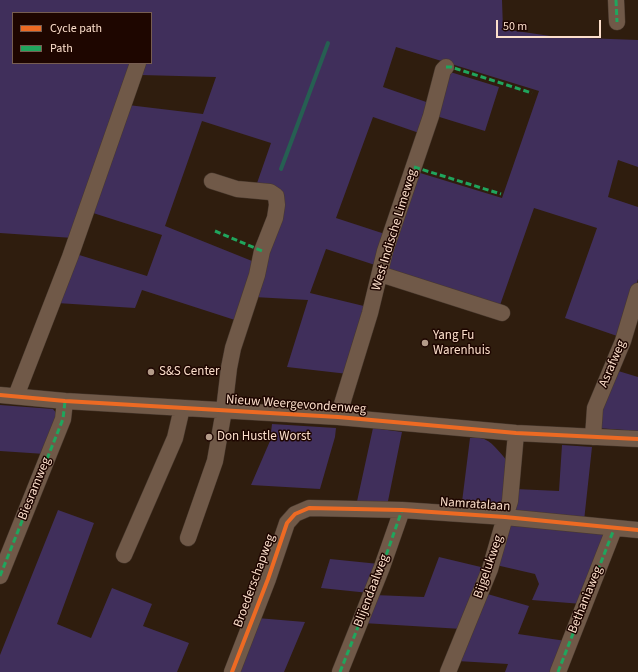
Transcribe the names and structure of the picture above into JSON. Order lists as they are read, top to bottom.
{
  "streets": {
    "street": [
      "West Indische Limeweg",
      "Asrafweg",
      "Nieuw Weergevondenweg",
      "Biesramweg",
      "Namratalaan",
      "Bijgelukweg",
      "Broederschapweg",
      "Blijendaalweg",
      "Bethaniaweg"
    ]
  },
  "crossings": [
    ["West Indische Limeweg", "Nieuw Weergevondenweg"],
    ["Asrafweg", "Nieuw Weergevondenweg"],
    ["Nieuw Weergevondenweg", "Biesramweg"],
    ["Nieuw Weergevondenweg", "Bijgelukweg"],
    ["Namratalaan", "Bijgelukweg"],
    ["Namratalaan", "Broederschapweg"],
    ["Namratalaan", "Blijendaalweg"],
    ["Namratalaan", "Bethaniaweg"]
  ],
  "places": ["Yang Fu Warenhuis", "S&S Center", "Don Hustle Worst"],
  "legend": ["Cycle path", "Path"],
  "scale_bar": "50 m"
}
